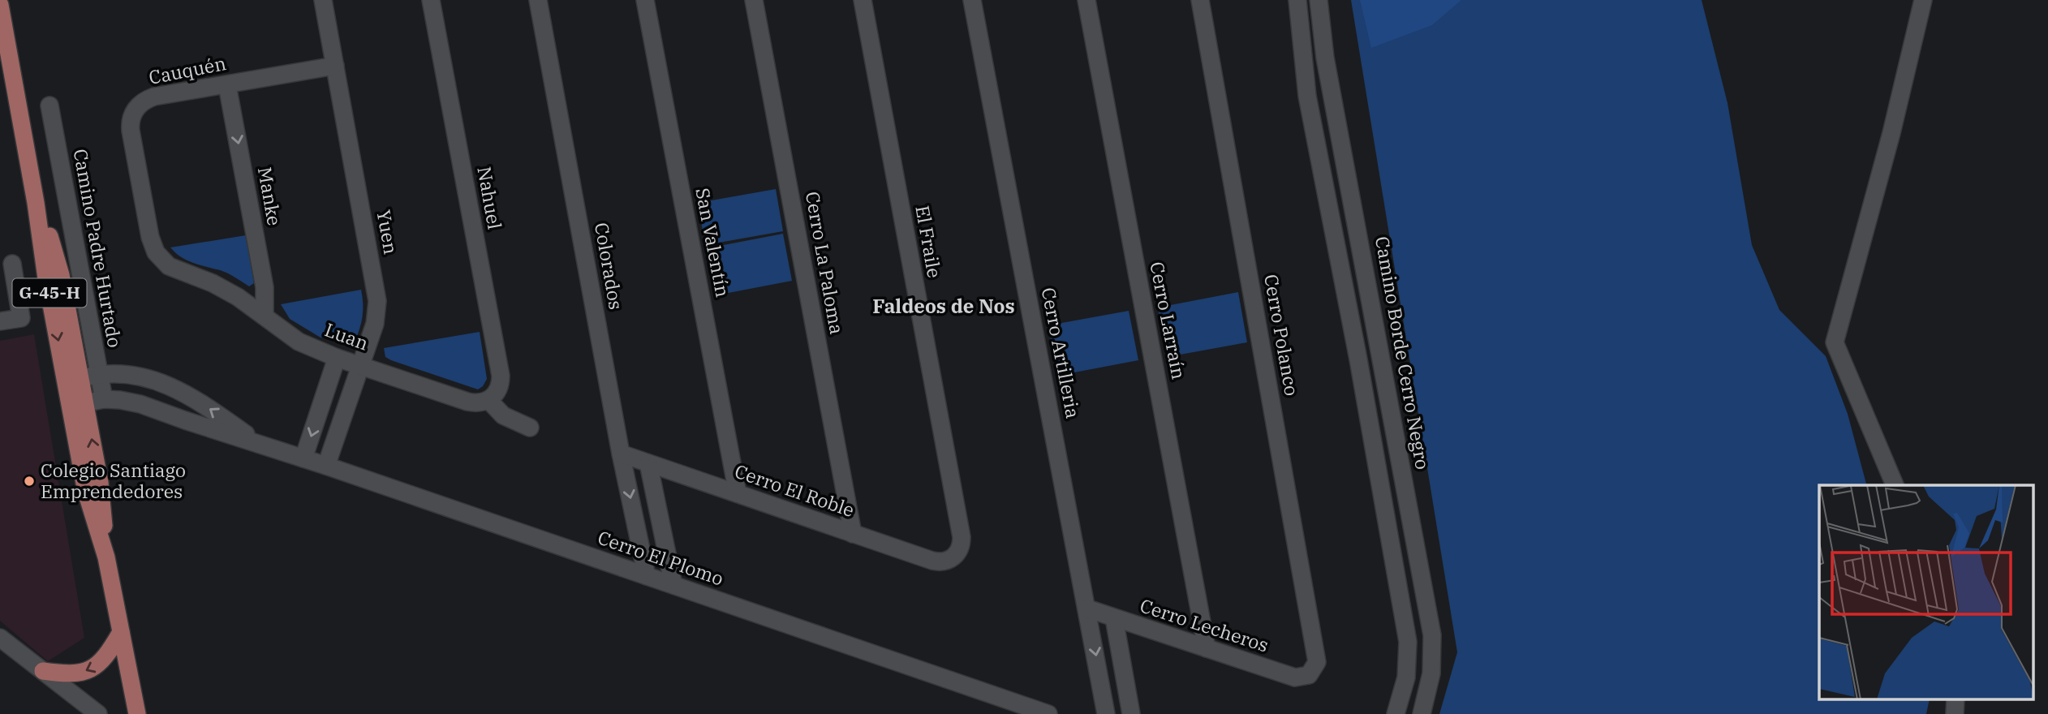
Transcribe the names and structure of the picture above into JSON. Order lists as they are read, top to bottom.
{
  "streets": {
    "main road": ["G-45-H"],
    "street": [
      "Cauquén",
      "Manke",
      "Nahuel",
      "Yuen",
      "El Fraile",
      "San Valentín",
      "Camino Padre Hurtado",
      "Cerro La Paloma",
      "Colorados",
      "Cerro Larraín",
      "Cerro Polanco",
      "Luan",
      "Cerro Artilleria",
      "Camino Borde Cerro Negro",
      "Cerro El Roble",
      "Cerro El Plomo",
      "Cerro Lecheros"
    ]
  },
  "crossings": [
    ["Cauquén", "Manke"],
    ["Cauquén", "Yuen"],
    ["Cauquén", "Luan"],
    ["Manke", "Luan"],
    ["Nahuel", "Luan"],
    ["Yuen", "Luan"],
    ["Yuen", "Cerro El Plomo"],
    ["El Fraile", "Cerro El Roble"],
    ["San Valentín", "Cerro El Roble"],
    ["Camino Padre Hurtado", "Cerro El Plomo"],
    ["Cerro La Paloma", "Cerro El Roble"],
    ["Colorados", "Cerro El Roble"],
    ["Colorados", "Cerro El Plomo"],
    ["G-45-H", "Cerro El Plomo"],
    ["Cerro Larraín", "Cerro Lecheros"],
    ["Cerro Polanco", "Cerro Lecheros"],
    ["Cerro Artilleria", "Cerro Lecheros"]
  ],
  "one_way": ["Manke"],
  "districts": ["Faldeos de Nos"],
  "places": ["Colegio Santiago Emprendedores"]
}
